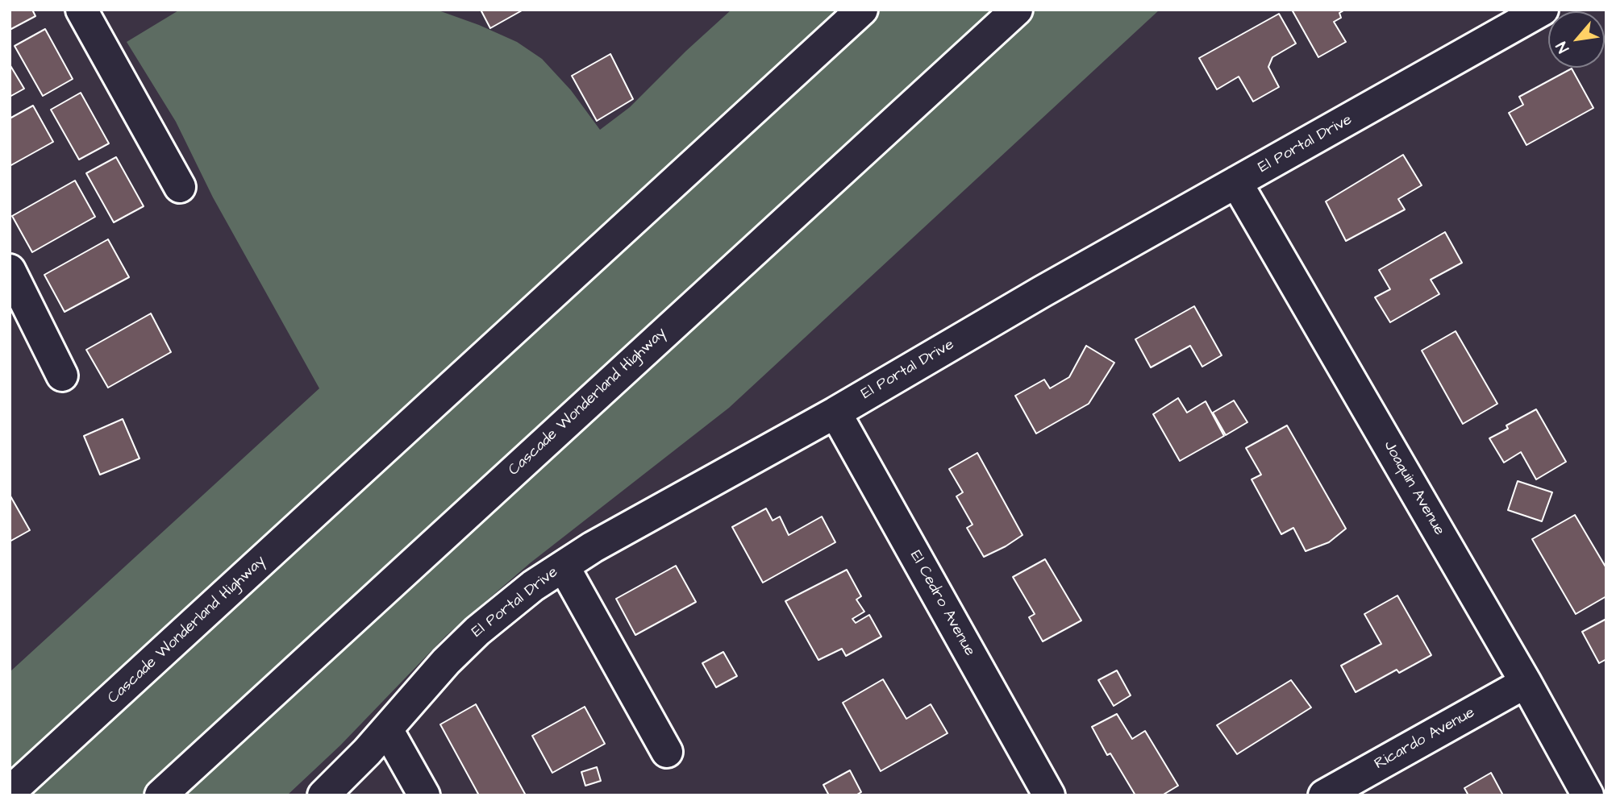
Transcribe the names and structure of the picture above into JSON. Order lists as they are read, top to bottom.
{
  "streets": {
    "main road": [
      "El Portal Drive",
      "Cascade Wonderland Highway",
      "Joaquin Avenue",
      "El Cedro Avenue",
      "Ricardo Avenue"
    ]
  },
  "crossings": [
    ["El Portal Drive", "Joaquin Avenue"],
    ["El Portal Drive", "El Cedro Avenue"],
    ["Joaquin Avenue", "Ricardo Avenue"]
  ],
  "north": "bottom left"
}
